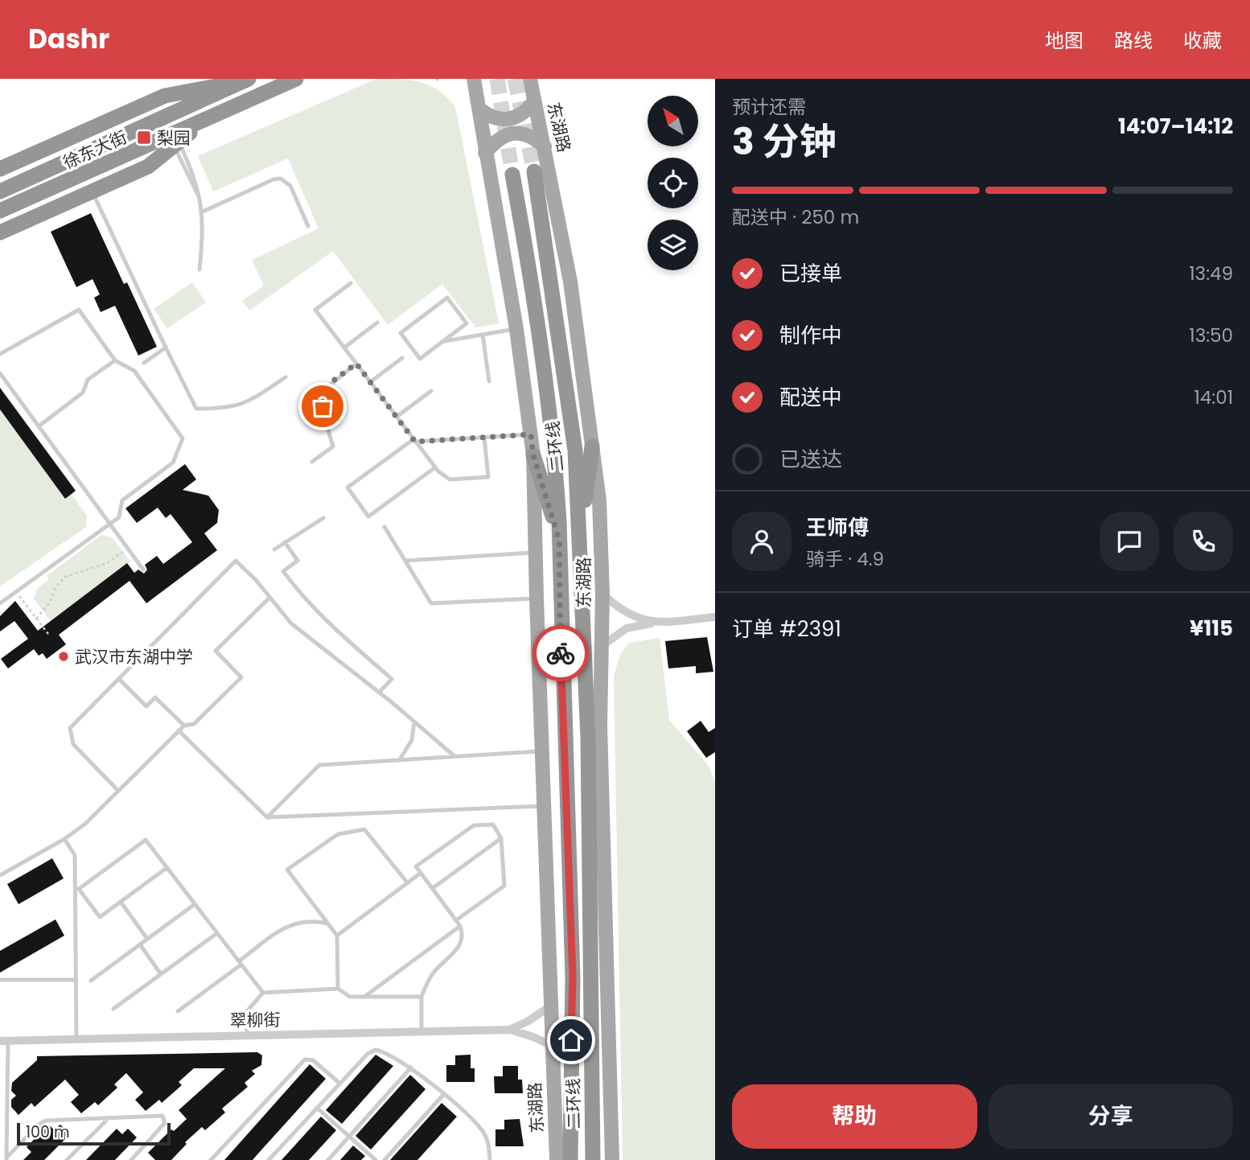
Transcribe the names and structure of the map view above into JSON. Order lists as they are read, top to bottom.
{
  "streets": {
    "highway": ["徐东大街", "二环线"],
    "main road": ["东湖路"],
    "street": ["翠柳街"]
  },
  "places": {
    "transit": ["梨园"],
    "other": ["武汉市东湖中学"]
  },
  "scale_bar": "100 m",
  "north": "top left",
  "page": {
    "header": "Dashr",
    "nav": ["地图", "路线", "收藏"],
    "heading": ["3 分钟", "预计还需", "14:07–14:12"],
    "panel": [
      "王师傅",
      "骑手 · 4.9",
      "订单 #2391",
      "¥115"
    ],
    "bar": "配送中 · 250 m",
    "list": [
      ["已接单", "13:49"],
      ["制作中", "13:50"],
      ["配送中", "14:01"],
      "已送达"
    ],
    "buttons": ["帮助", "分享"],
    "scale": "100 m"
  }
}
